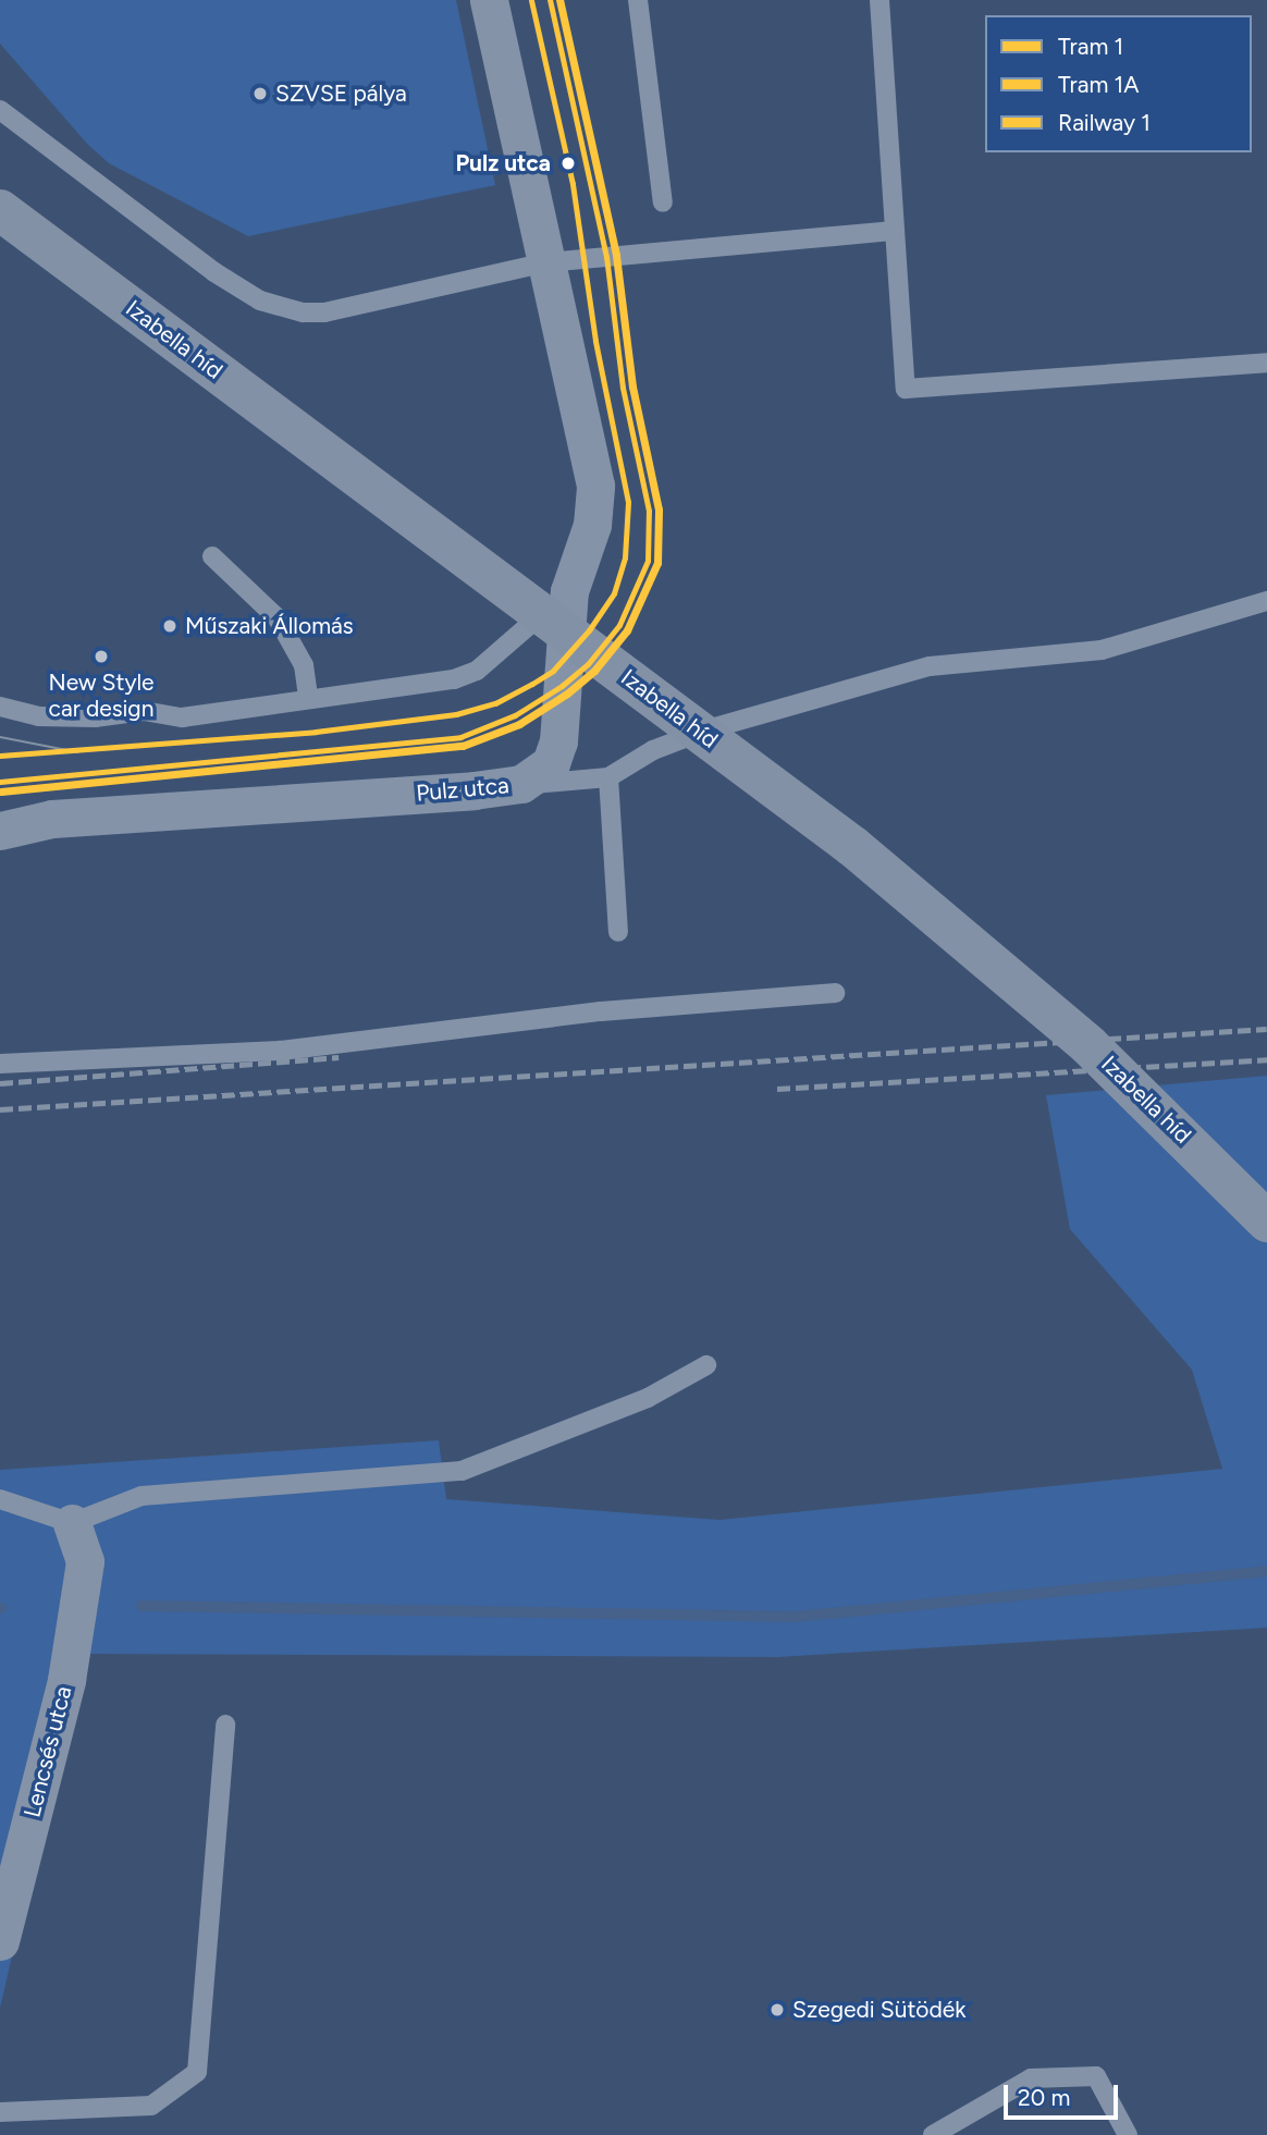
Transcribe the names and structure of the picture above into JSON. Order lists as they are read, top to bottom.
{
  "streets": {
    "main road": ["Izabella híd"],
    "street": ["Pulz utca", "Lencsés utca"]
  },
  "places": [
    "SZVSE pálya",
    "Pulz utca",
    "Műszaki Állomás",
    "New Style car design",
    "Szegedi Sütödék"
  ],
  "lines": ["tram line 1", "tram line 1A", "rail line 1"],
  "legend": ["Tram 1", "Tram 1A", "Railway 1"],
  "scale_bar": "20 m"
}
